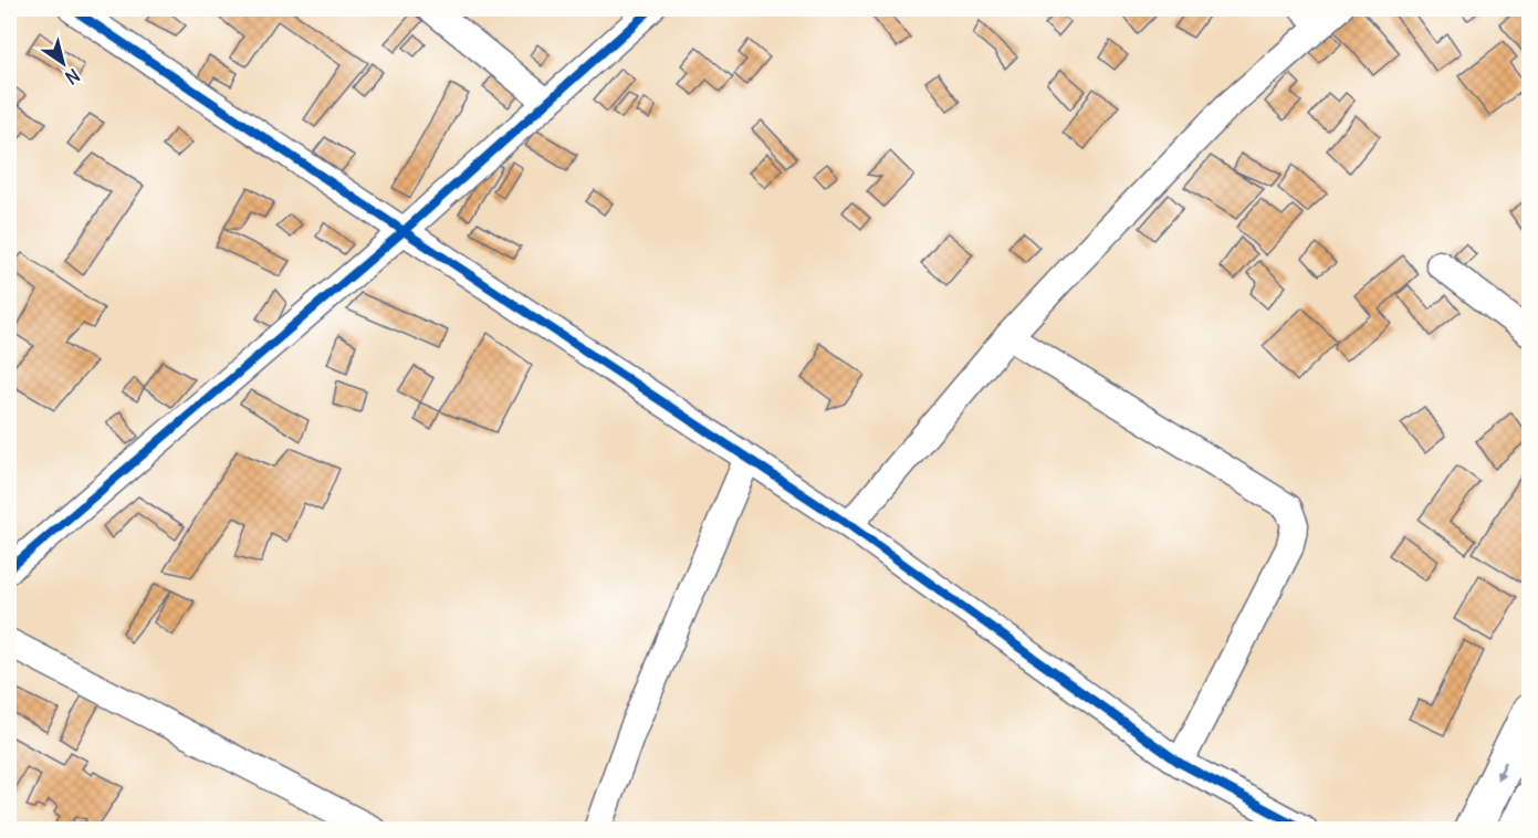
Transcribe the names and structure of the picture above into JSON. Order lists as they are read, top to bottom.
{
  "north": "bottom right"
}
